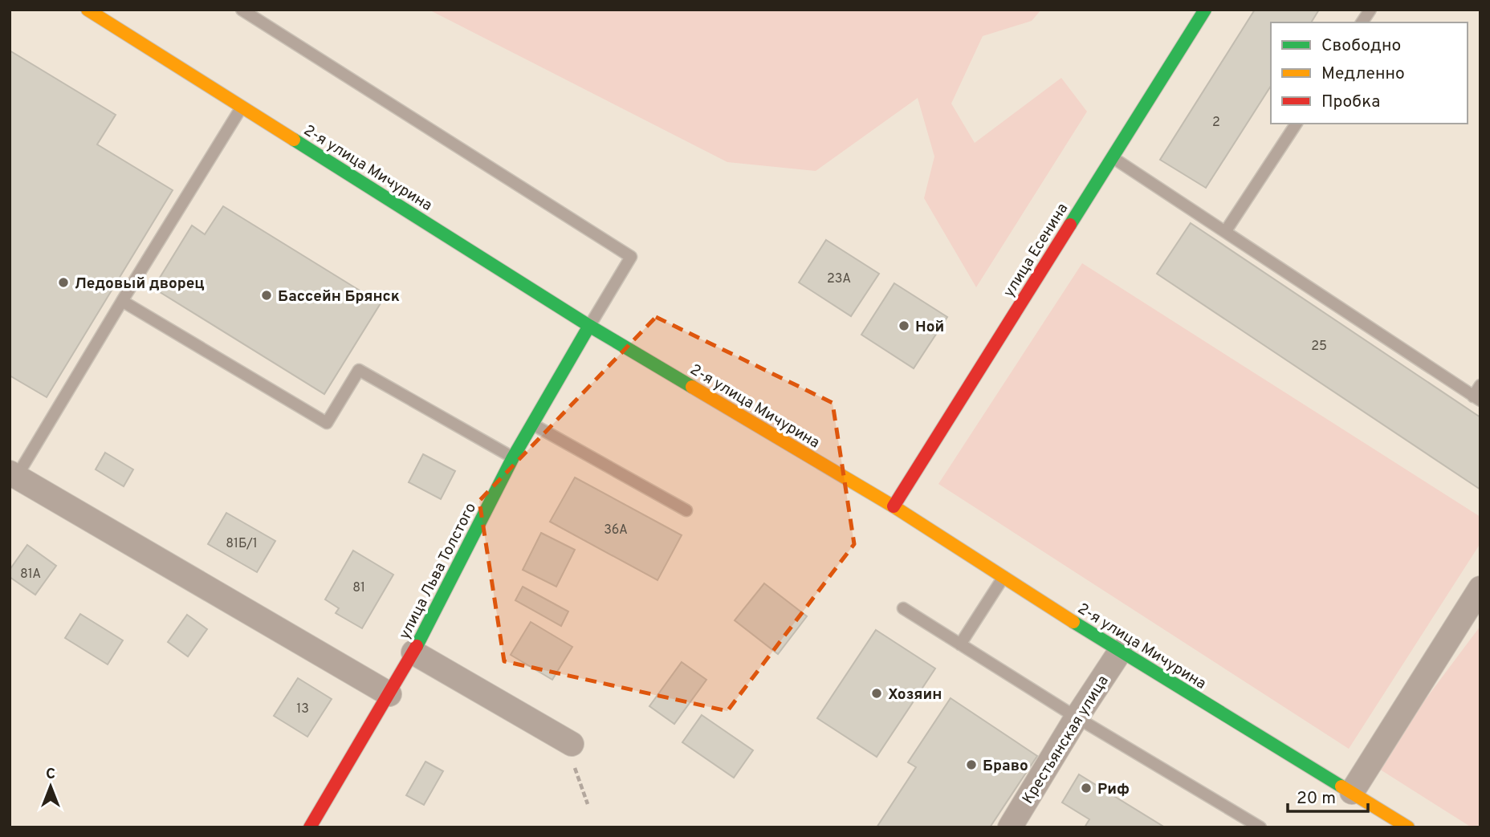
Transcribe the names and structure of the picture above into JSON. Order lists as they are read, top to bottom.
{
  "streets": {
    "main road": ["2-я улица Мичурина", "улица Есенина", "улица Льва Толстого"],
    "street": ["Крестьянская улица"]
  },
  "crossings": [
    ["2-я улица Мичурина", "улица Есенина"],
    ["2-я улица Мичурина", "улица Льва Толстого"],
    ["2-я улица Мичурина", "Крестьянская улица"]
  ],
  "places": [
    "Ледовый дворец",
    "Бассейн Брянск",
    "Ной",
    "Хозяин",
    "Браво",
    "Риф"
  ],
  "house_numbers": [
    "2",
    "23А",
    "25",
    "36А",
    "81Б/1",
    "81А",
    "81",
    "13"
  ],
  "legend": ["Свободно", "Медленно", "Пробка"],
  "scale_bar": "20 m",
  "north": "top"
}
